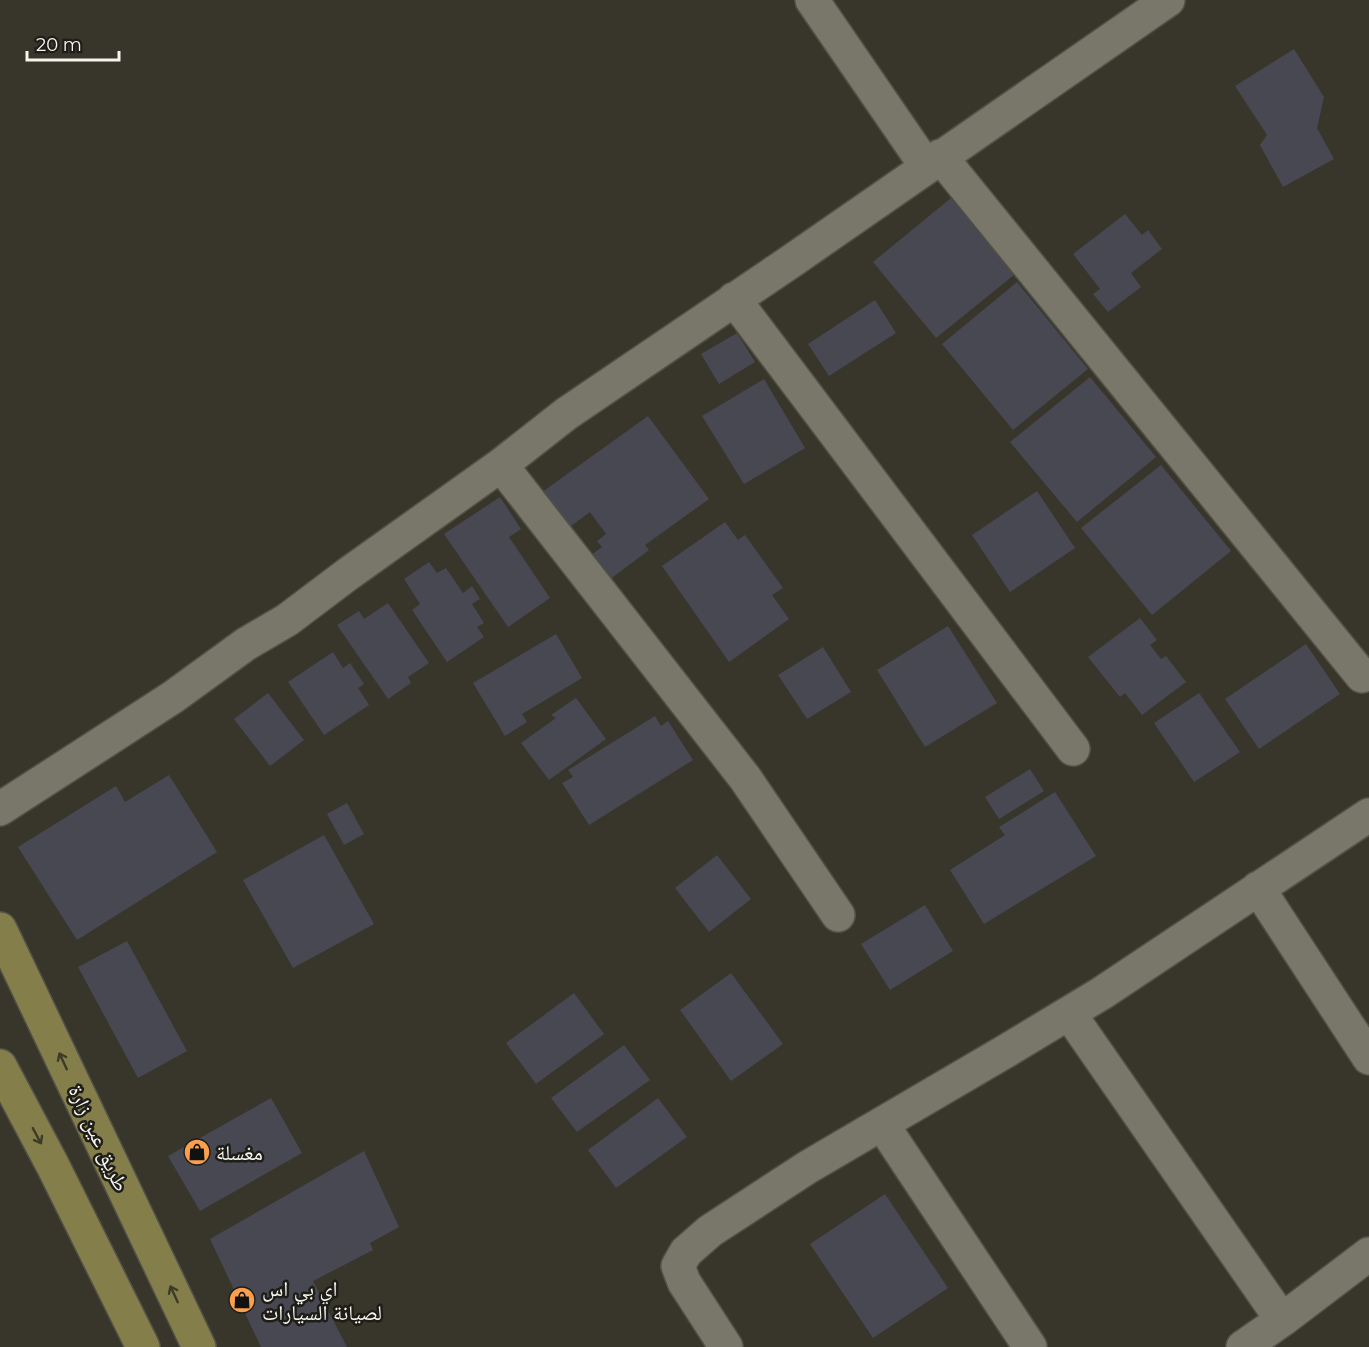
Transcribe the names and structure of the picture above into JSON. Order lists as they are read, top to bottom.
{
  "streets": {
    "main road": ["طريق عين زارة"]
  },
  "places": {
    "shop": ["مغسلة", "اي بي اس لصيانة السيارات"]
  },
  "scale_bar": "20 m"
}
